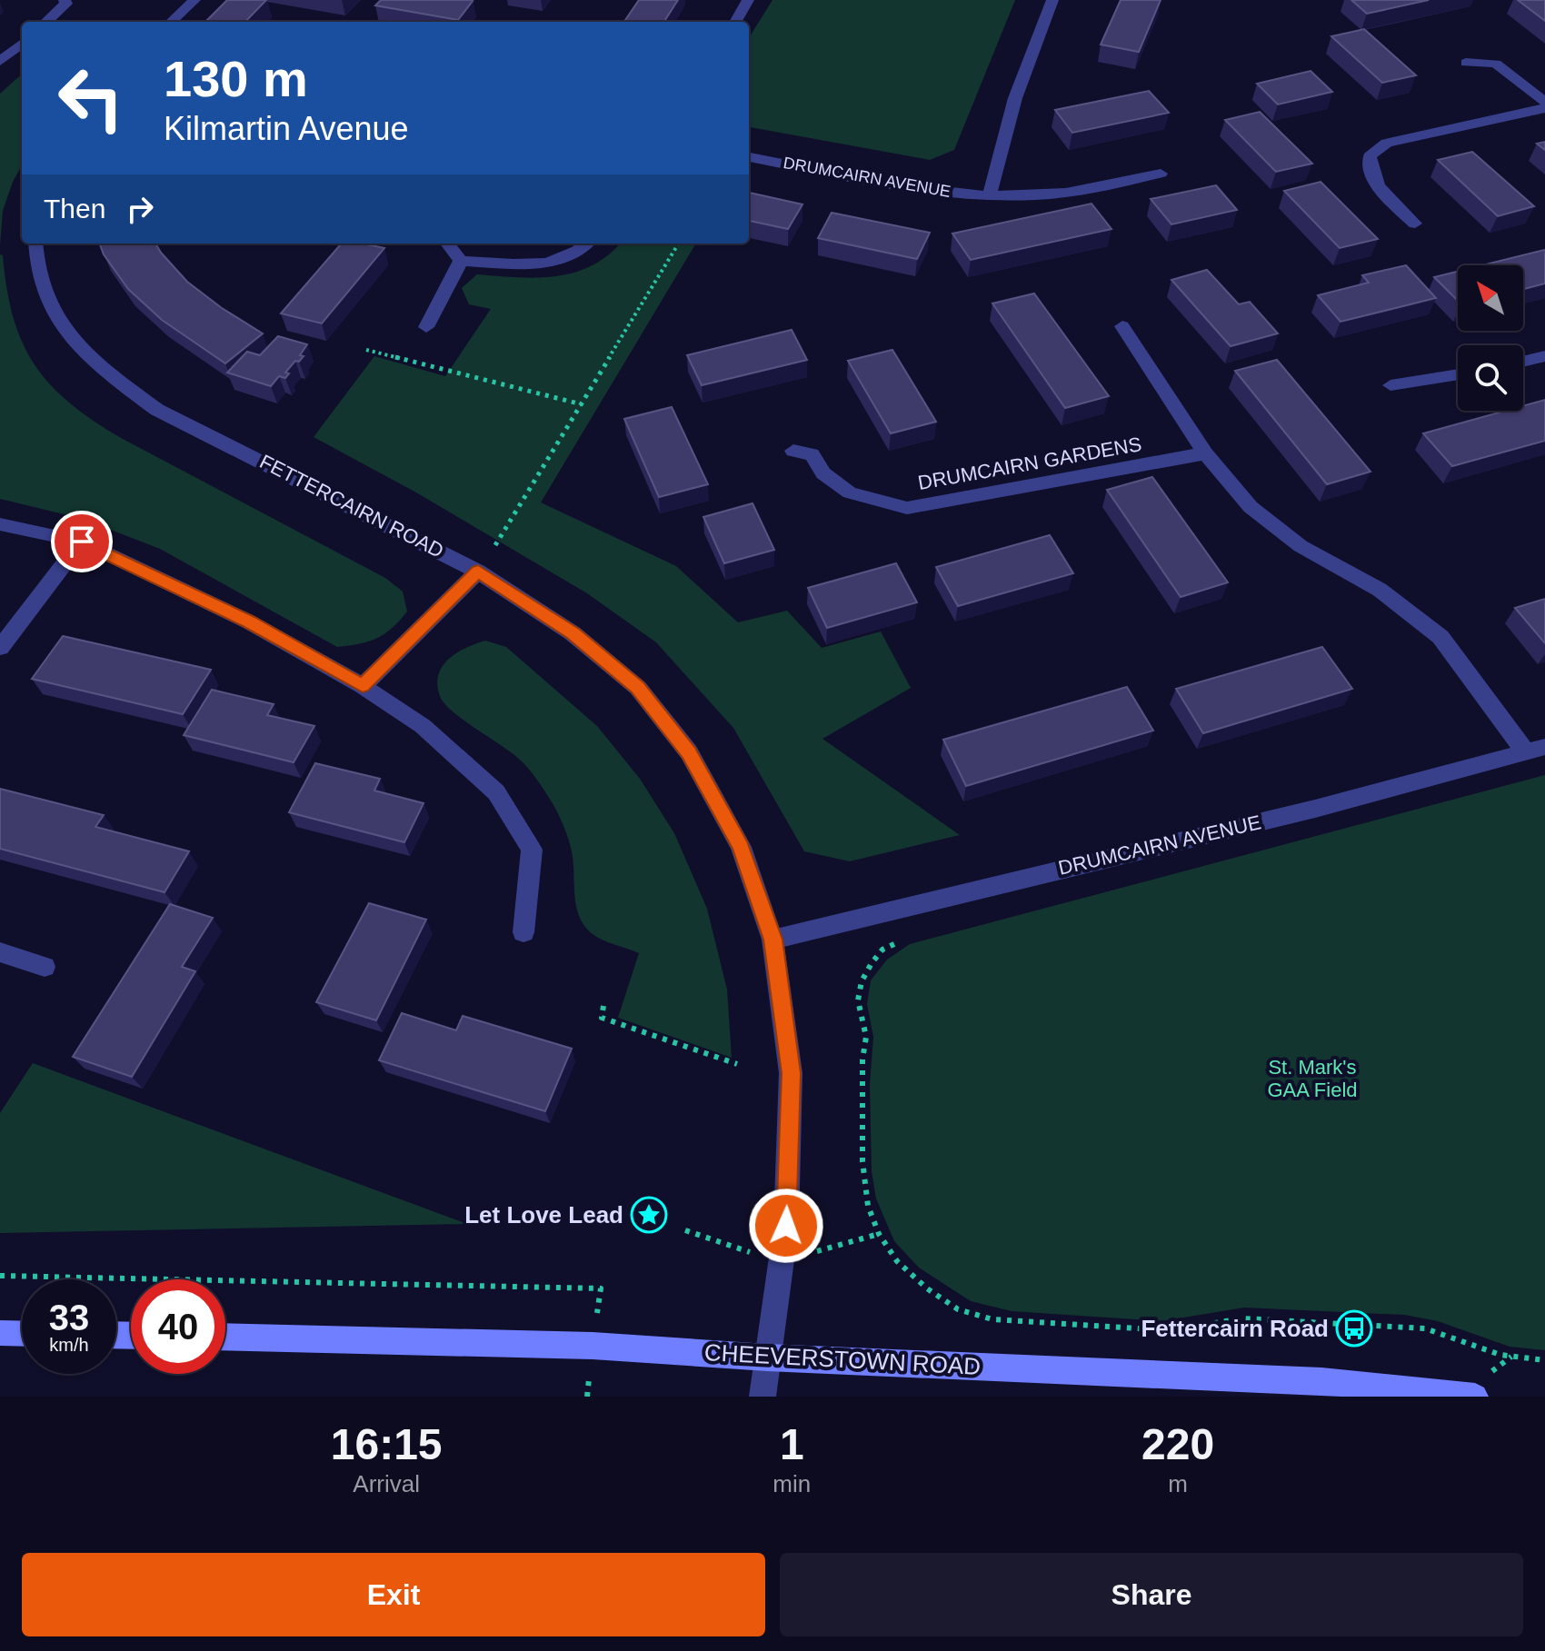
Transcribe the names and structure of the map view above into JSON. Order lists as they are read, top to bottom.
{
  "streets": {
    "main road": ["CHEEVERSTOWN ROAD"],
    "street": ["DRUMCAIRN AVENUE", "DRUMCAIRN GARDENS", "FETTERCAIRN ROAD"]
  },
  "crossings": [
    ["DRUMCAIRN AVENUE", "FETTERCAIRN ROAD"],
    ["FETTERCAIRN ROAD", "CHEEVERSTOWN ROAD"]
  ],
  "parks": ["St. Mark's GAA Field"],
  "places": {
    "place": ["Let Love Lead"],
    "bus stop": ["Fettercairn Road"]
  },
  "north": "top left",
  "page": {
    "turn": ["130 m", "Kilmartin Avenue"],
    "then": "Then",
    "speed": "33 km/h",
    "limit": "40",
    "eta": [
      "16:15",
      "Arrival",
      "1",
      "min",
      "220",
      "m"
    ],
    "buttons": ["Exit", "Share"]
  }
}
